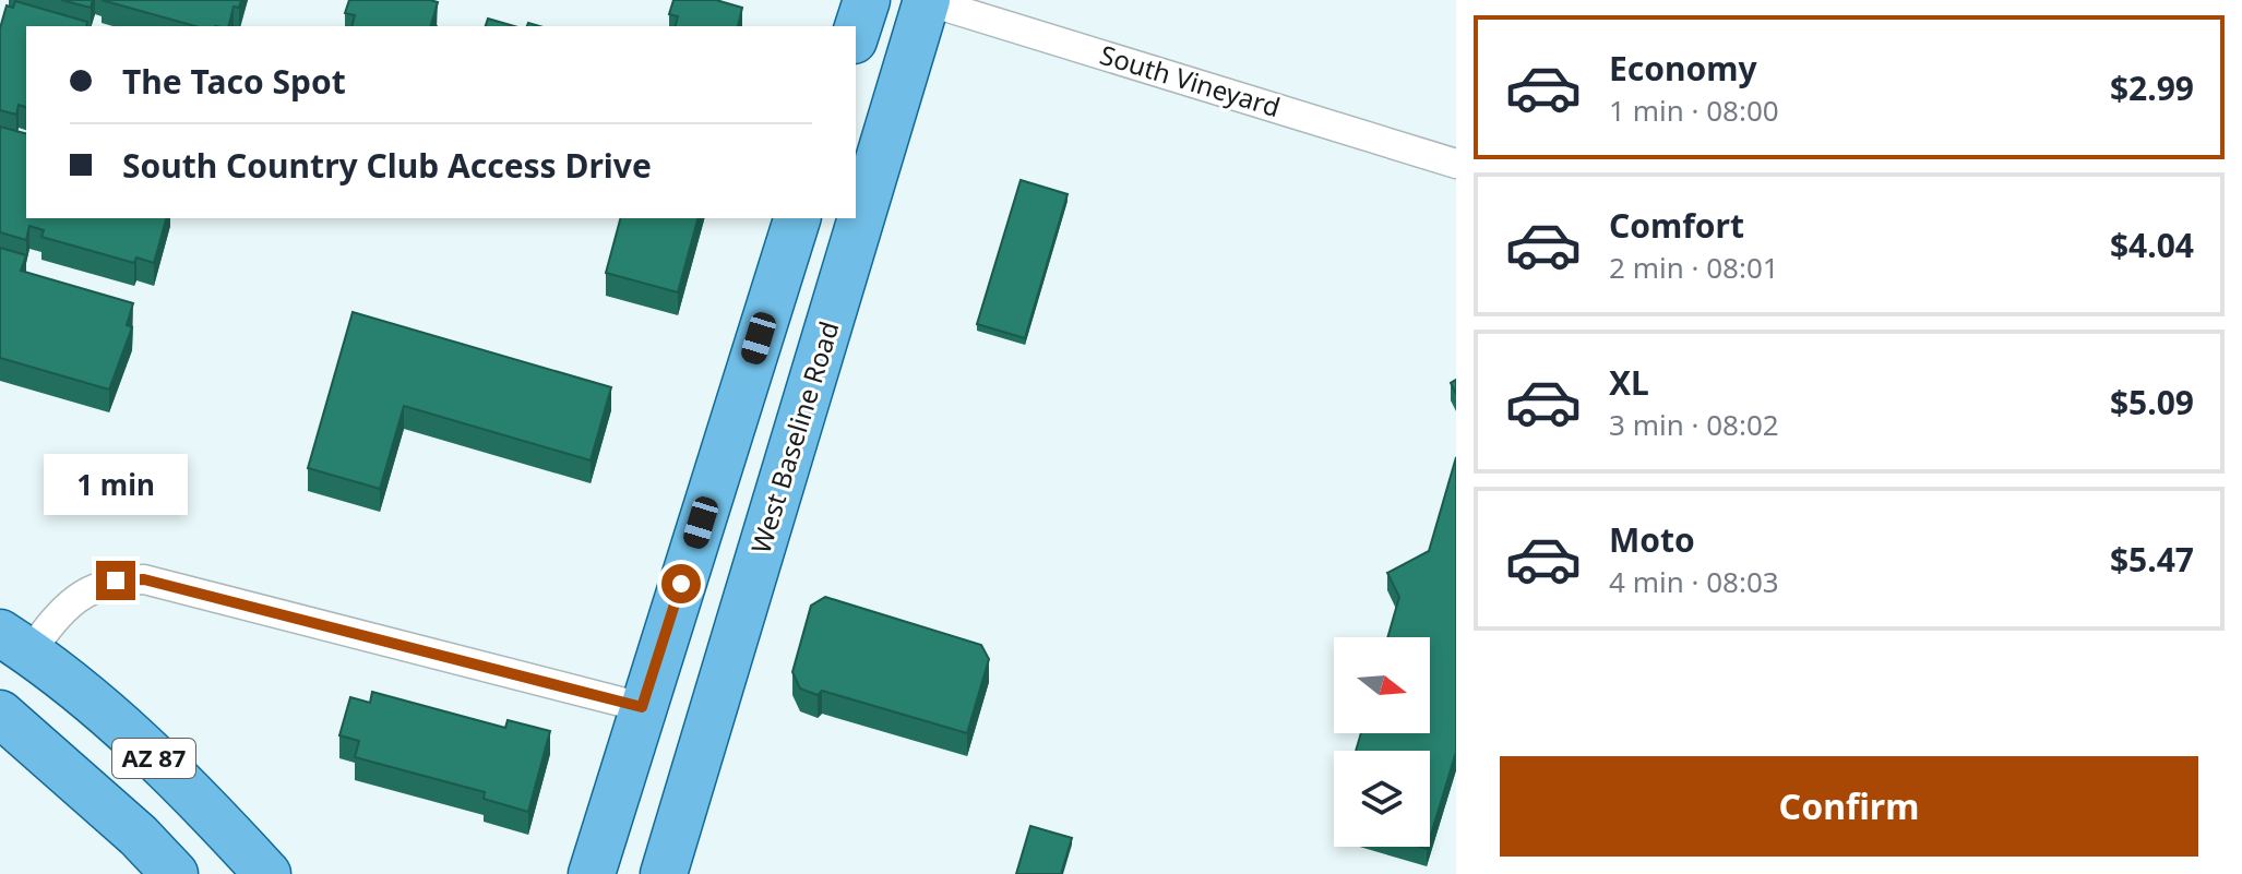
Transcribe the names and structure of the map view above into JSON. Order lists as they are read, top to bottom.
{
  "streets": {
    "main road": ["West Baseline Road", "AZ 87"],
    "street": ["South Vineyard"]
  },
  "crossings": [
    ["South Vineyard", "West Baseline Road"]
  ],
  "north": "right",
  "page": {
    "list": [
      {
        "name": "Economy",
        "note": "1 min · 08:00",
        "value": "$2.99"
      },
      {
        "name": "Comfort",
        "note": "2 min · 08:01",
        "value": "$4.04"
      },
      {
        "name": "XL",
        "note": "3 min · 08:02",
        "value": "$5.09"
      },
      {
        "name": "Moto",
        "note": "4 min · 08:03",
        "value": "$5.47"
      }
    ],
    "banner": ["The Taco Spot", "South Country Club Access Drive"],
    "bubble": "1 min",
    "buttons": "Confirm"
  }
}
